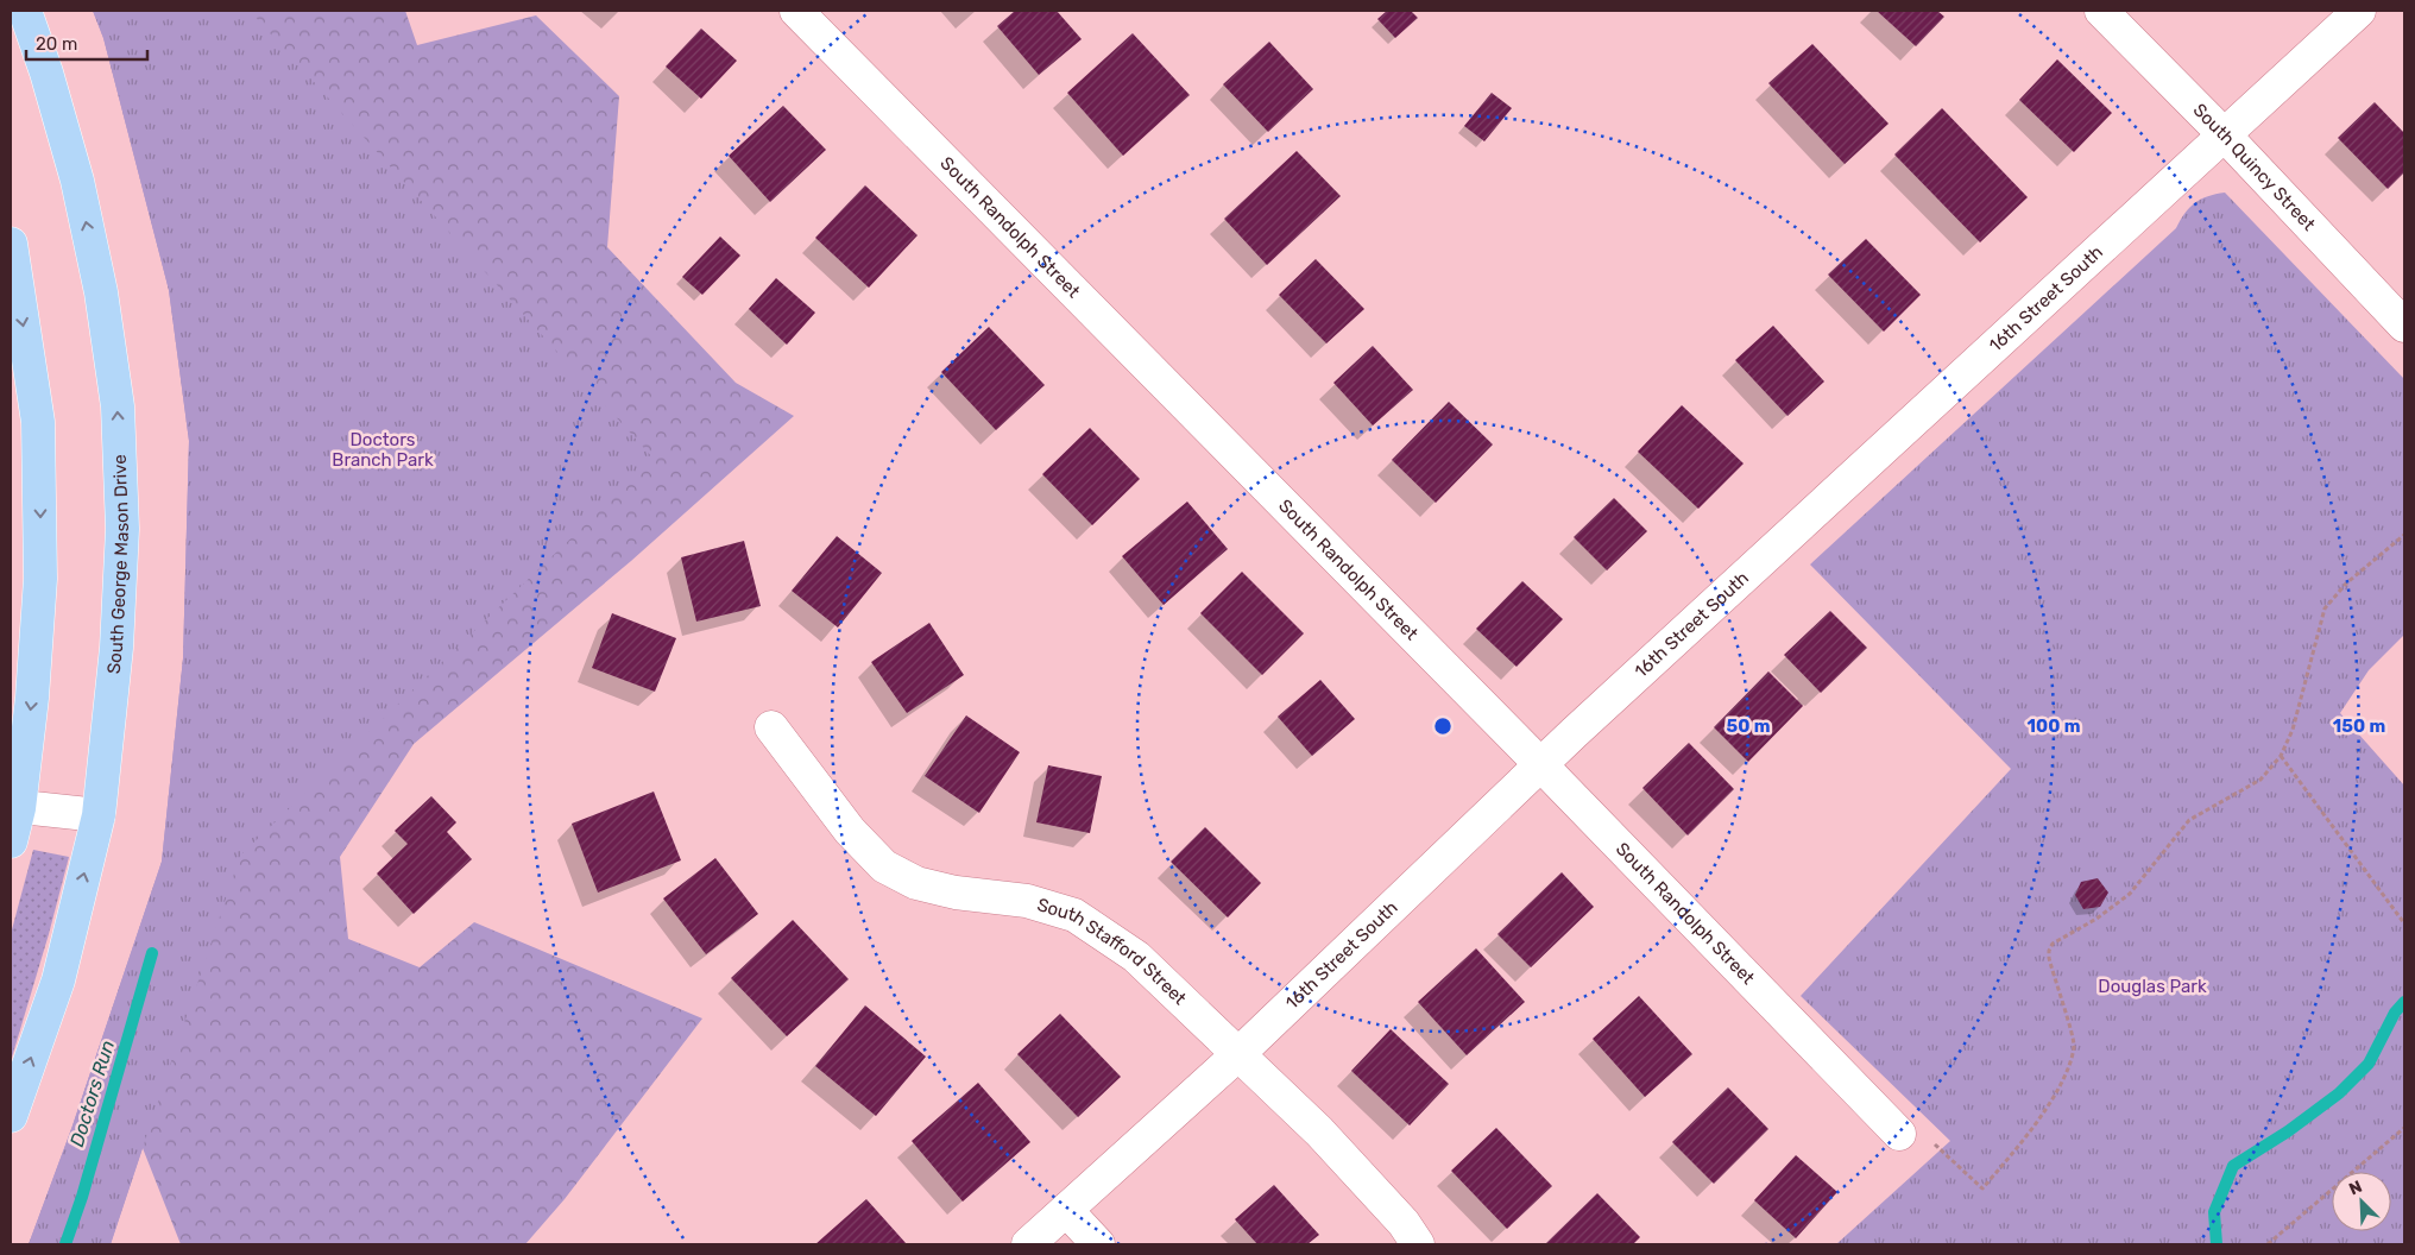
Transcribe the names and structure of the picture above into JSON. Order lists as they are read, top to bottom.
{
  "streets": {
    "main road": ["South George Mason Drive"],
    "street": [
      "South Quincy Street",
      "South Randolph Street",
      "16th Street South",
      "South Stafford Street"
    ]
  },
  "crossings": [
    ["South Quincy Street", "16th Street South"],
    ["South Randolph Street", "16th Street South"],
    ["16th Street South", "South Stafford Street"]
  ],
  "water": ["Doctors Run"],
  "parks": ["Doctors Branch Park", "Douglas Park"],
  "scale_bar": "20 m",
  "north": "top left",
  "rings": ["50 m", "100 m", "150 m"]
}
